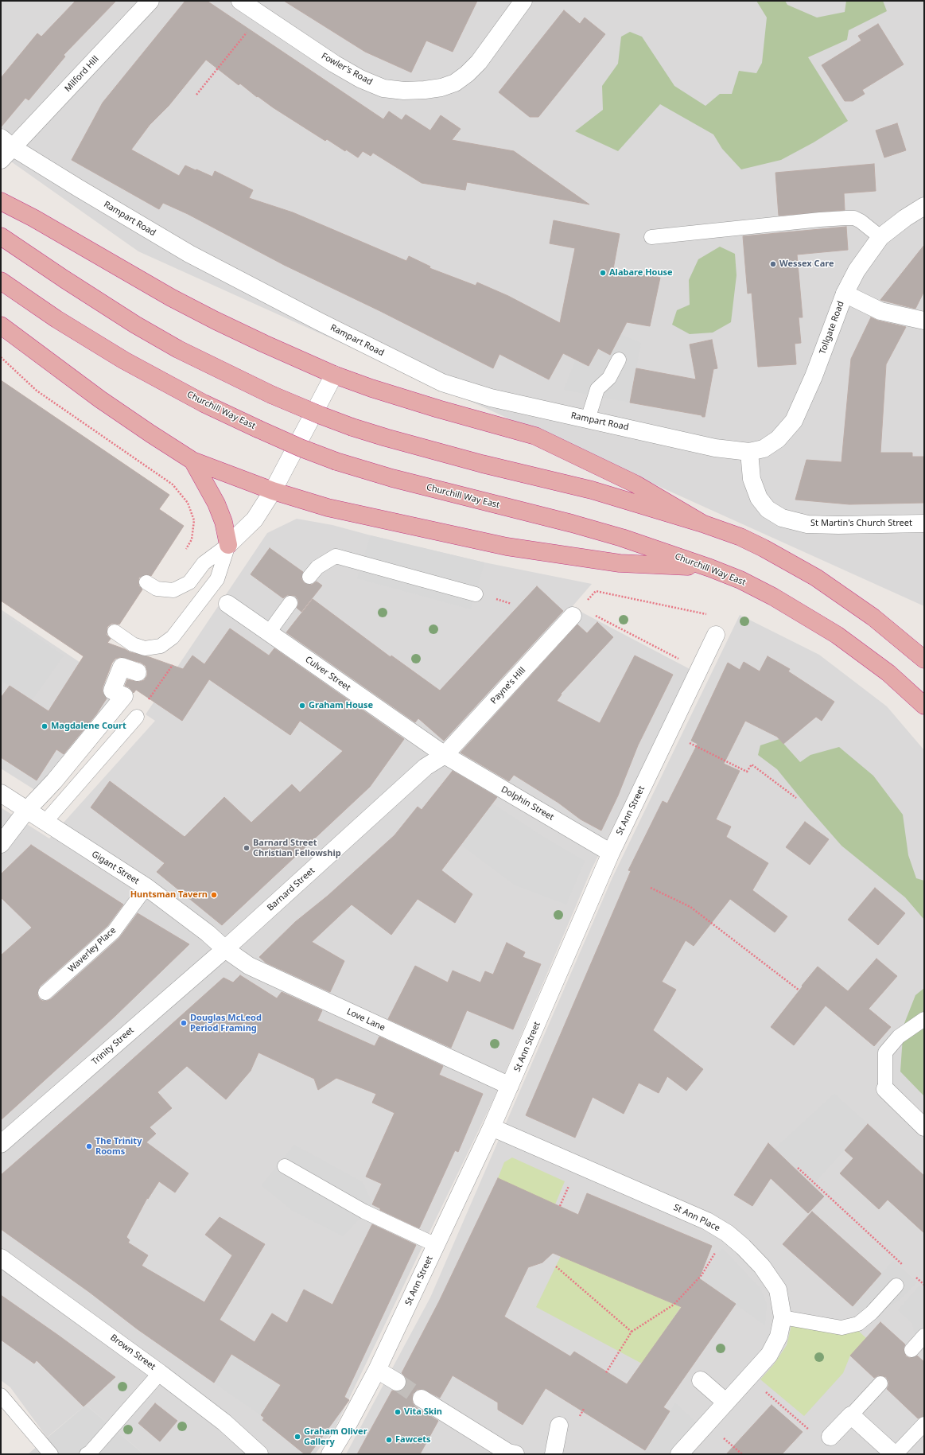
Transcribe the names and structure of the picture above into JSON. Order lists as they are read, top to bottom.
{
  "streets": {
    "highway": ["Churchill Way East"],
    "street": [
      "Fowler's Road",
      "Milford Hill",
      "Rampart Road",
      "Tollgate Road",
      "St Martin's Church Street",
      "Culver Street",
      "Payne's Hill",
      "Dolphin Street",
      "St Ann Street",
      "Gigant Street",
      "Barnard Street",
      "Love Lane",
      "Trinity Street",
      "St Ann Place",
      "Brown Street"
    ],
    "lane": ["Waverley Place"]
  },
  "crossings": [
    ["Milford Hill", "Rampart Road"],
    ["Rampart Road", "Tollgate Road"],
    ["Rampart Road", "St Martin's Church Street"],
    ["Tollgate Road", "St Martin's Church Street"],
    ["Culver Street", "Payne's Hill"],
    ["Culver Street", "Dolphin Street"],
    ["Culver Street", "Barnard Street"],
    ["Payne's Hill", "Dolphin Street"],
    ["Payne's Hill", "Barnard Street"],
    ["Dolphin Street", "St Ann Street"],
    ["Dolphin Street", "Barnard Street"],
    ["St Ann Street", "Love Lane"],
    ["St Ann Street", "St Ann Place"],
    ["Gigant Street", "Barnard Street"],
    ["Gigant Street", "Waverley Place"],
    ["Gigant Street", "Love Lane"],
    ["Gigant Street", "Trinity Street"],
    ["Barnard Street", "Love Lane"],
    ["Barnard Street", "Trinity Street"],
    ["Love Lane", "Trinity Street"]
  ],
  "places": [
    "Wessex Care",
    "Alabare House",
    "Graham House",
    "Magdalene Court",
    "Barnard Street Christian Fellowship",
    "Huntsman Tavern",
    "Douglas McLeod Period Framing",
    "The Trinity Rooms",
    "Vita Skin",
    "Graham Oliver Gallery",
    "Fawcets"
  ]
}
